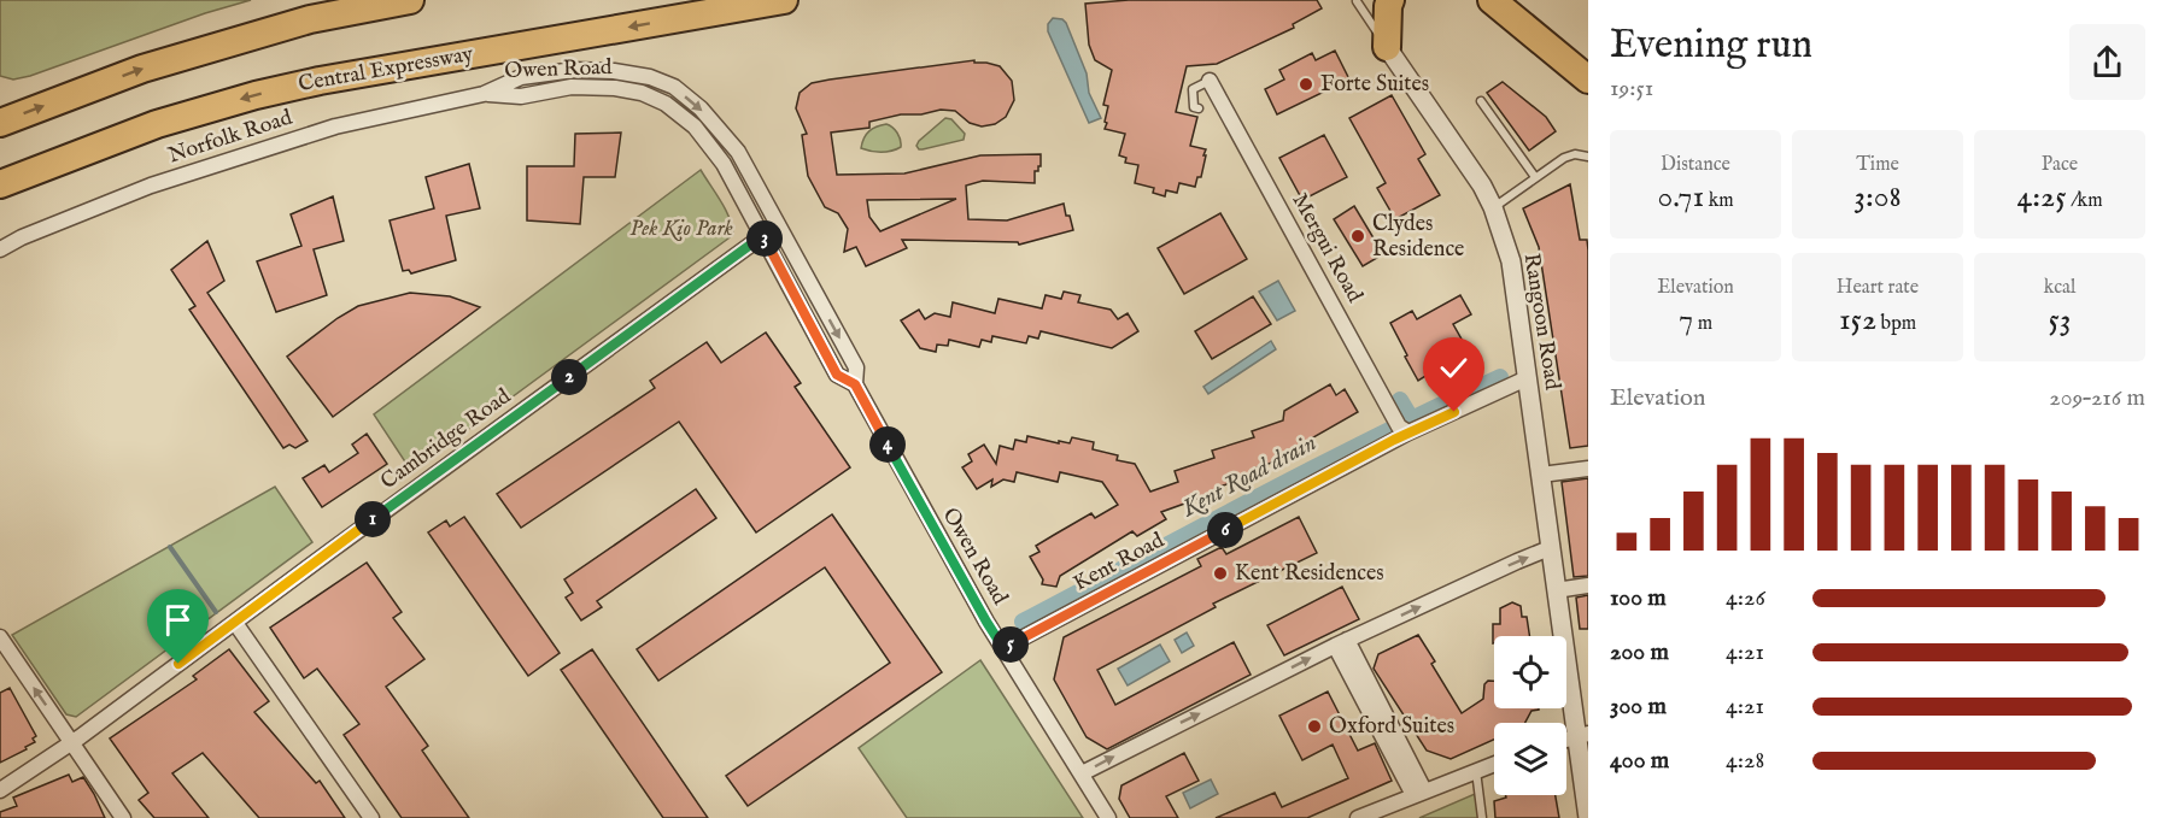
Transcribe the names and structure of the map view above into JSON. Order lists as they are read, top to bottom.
{
  "streets": {
    "highway": ["Central Expressway"],
    "street": [
      "Owen Road",
      "Norfolk Road",
      "Mergui Road",
      "Rangoon Road",
      "Cambridge Road",
      "Kent Road"
    ]
  },
  "crossings": [
    ["Owen Road", "Norfolk Road"],
    ["Owen Road", "Cambridge Road"],
    ["Owen Road", "Kent Road"],
    ["Mergui Road", "Kent Road"],
    ["Rangoon Road", "Kent Road"]
  ],
  "water": ["Kent Road drain"],
  "parks": ["Pek Kio Park"],
  "places": [
    "Forte Suites",
    "Clydes Residence",
    "Kent Residences",
    "Oxford Suites"
  ],
  "page": {
    "heading": ["Evening run", "19:51"],
    "stats": [
      ["Distance", "0.71 km"],
      ["Time", "3:08"],
      ["Pace", "4:25 /km"],
      ["Elevation", "7 m"],
      ["Heart rate", "152 bpm"],
      ["kcal", "53"]
    ],
    "pins": [
      "3",
      "2",
      "4",
      "1",
      "6",
      "5"
    ],
    "chart": ["Elevation", "209–216 m"],
    "list": [
      {
        "name": "100 m",
        "note": "4:26"
      },
      {
        "name": "200 m",
        "note": "4:21"
      },
      {
        "name": "300 m",
        "note": "4:21"
      },
      {
        "name": "400 m",
        "note": "4:28"
      }
    ]
  }
}
